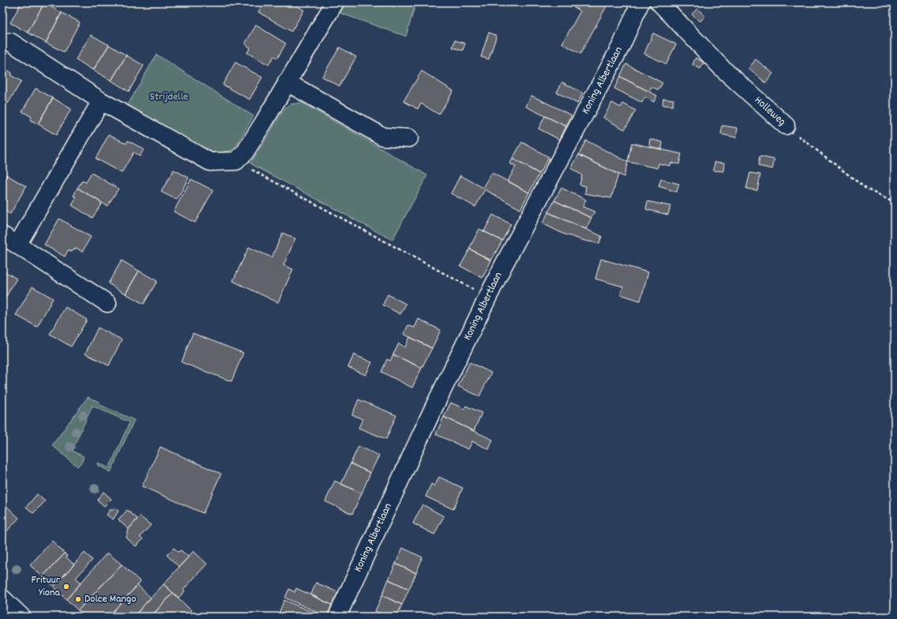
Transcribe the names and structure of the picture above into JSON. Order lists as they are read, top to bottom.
{
  "streets": {
    "street": ["Koning Albertlaan", "Holleweg"]
  },
  "parks": ["Strijdelle"],
  "places": ["Frituur Yiona", "Dolce Mango"]
}
